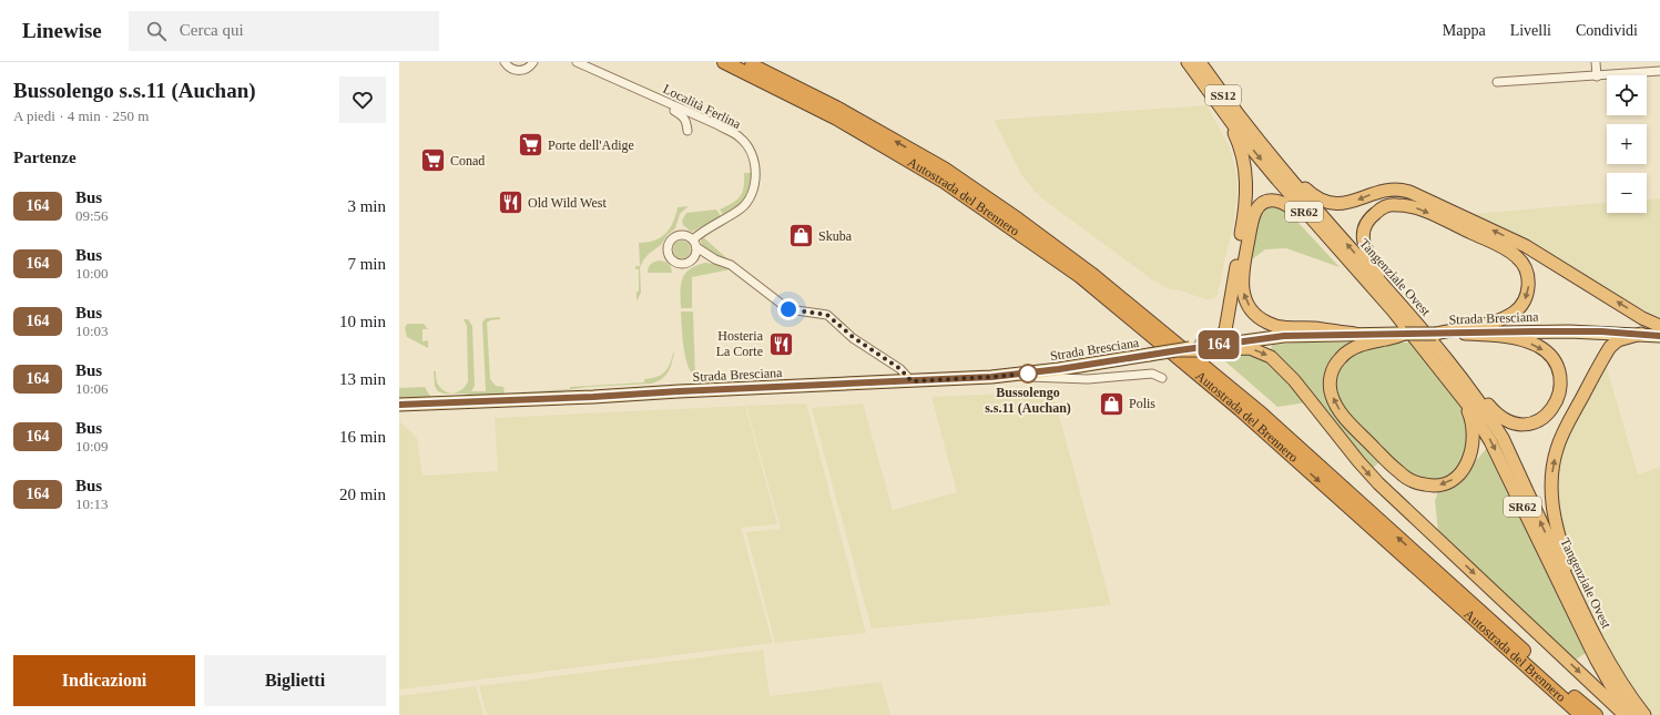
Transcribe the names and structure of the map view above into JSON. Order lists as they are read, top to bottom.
{
  "streets": {
    "highway": [
      "SS12",
      "Autostrada del Brennero",
      "SR62",
      "Tangenziale Ovest"
    ],
    "main road": ["Strada Bresciana"],
    "street": ["Località Ferlina"]
  },
  "places": {
    "supermarket": ["Porte dell'Adige", "Conad"],
    "restaurant": ["Old Wild West", "Hosteria La Corte"],
    "shop": ["Skuba", "Polis"],
    "other": ["Bussolengo s.s.11 (Auchan)"]
  },
  "lines": ["bus line 164"],
  "page": {
    "header": "Linewise",
    "search": "Cerca qui",
    "nav": ["Mappa", "Livelli", "Condividi"],
    "heading": [
      ["Bussolengo s.s.11 (Auchan)", "A piedi · 4 min · 250 m"],
      "Partenze"
    ],
    "on_map": "164",
    "map_buttons": ["+", "−"],
    "list": [
      {
        "mark": "164",
        "name": "Bus",
        "note": "09:56",
        "value": "3 min"
      },
      {
        "mark": "164",
        "name": "Bus",
        "note": "10:00",
        "value": "7 min"
      },
      {
        "mark": "164",
        "name": "Bus",
        "note": "10:03",
        "value": "10 min"
      },
      {
        "mark": "164",
        "name": "Bus",
        "note": "10:06",
        "value": "13 min"
      },
      {
        "mark": "164",
        "name": "Bus",
        "note": "10:09",
        "value": "16 min"
      },
      {
        "mark": "164",
        "name": "Bus",
        "note": "10:13",
        "value": "20 min"
      }
    ],
    "buttons": ["Indicazioni", "Biglietti"]
  }
}
